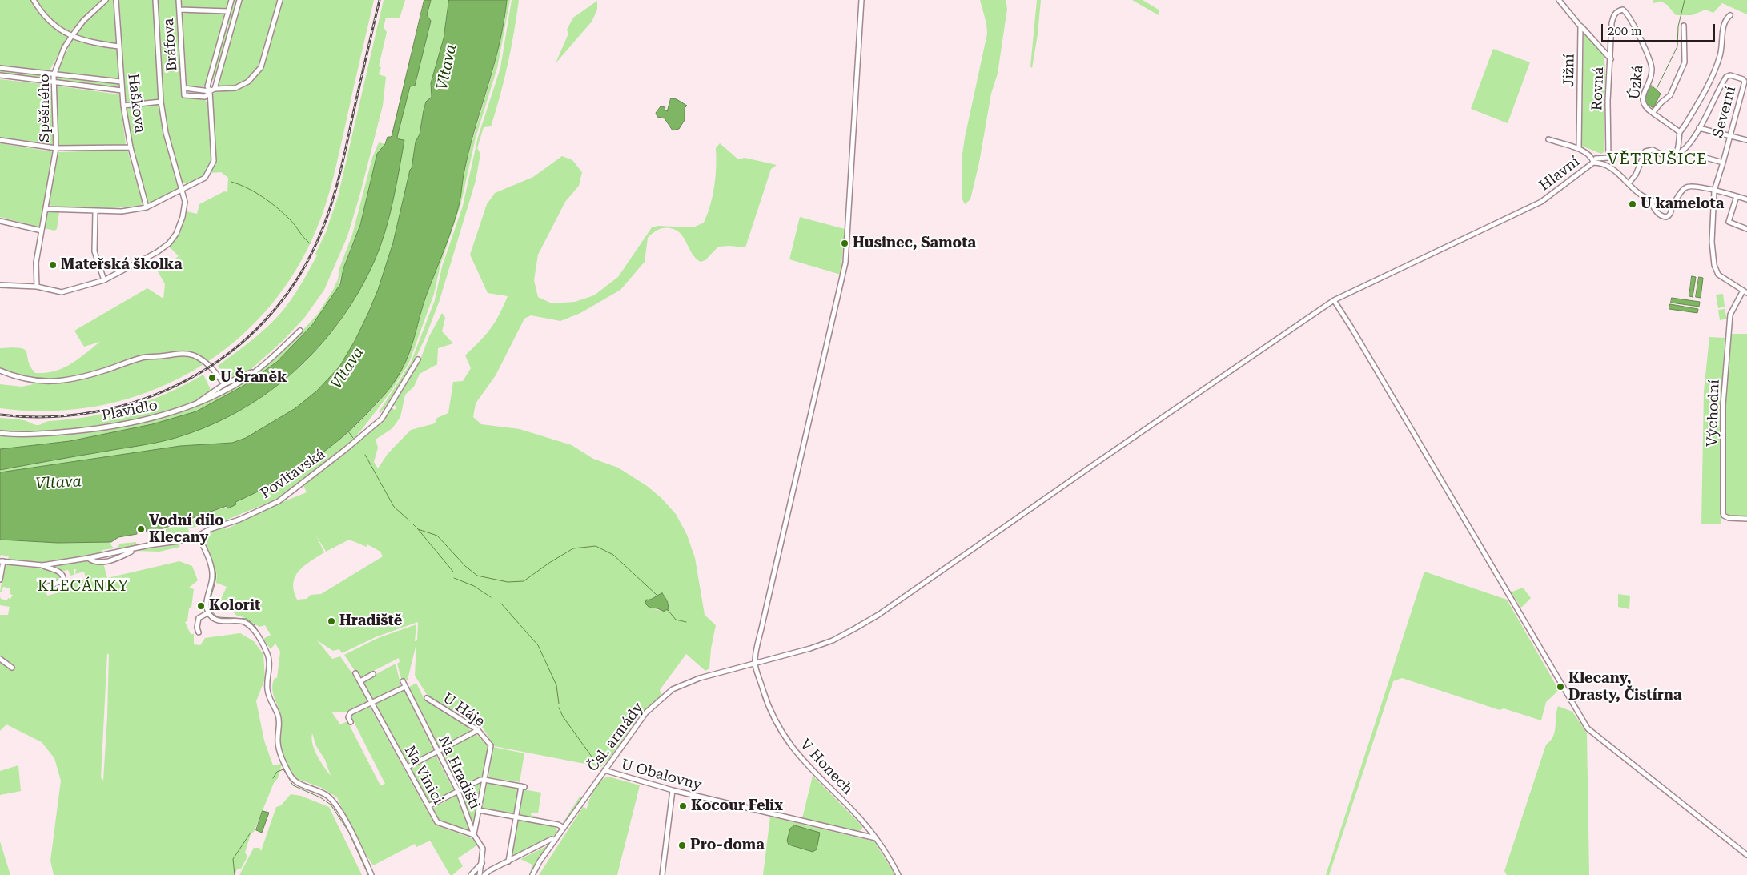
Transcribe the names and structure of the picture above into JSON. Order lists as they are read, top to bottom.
{
  "streets": {
    "street": [
      "Bráfova",
      "Jižní",
      "Úzká",
      "Rovná",
      "Haškova",
      "Spěšného",
      "Severní",
      "Hlavní",
      "Plavidlo",
      "Východní",
      "Povltavská",
      "U Háje",
      "Čsl. armády",
      "V Honech",
      "Na Hradišti",
      "Na Vinici",
      "U Obalovny"
    ]
  },
  "crossings": [
    ["Úzká", "Rovná"],
    ["Rovná", "Hlavní"],
    ["Severní", "Východní"],
    ["Hlavní", "Čsl. armády"],
    ["U Háje", "Na Hradišti"],
    ["U Háje", "Na Vinici"],
    ["Čsl. armády", "V Honech"],
    ["Čsl. armády", "U Obalovny"],
    ["V Honech", "U Obalovny"],
    ["Na Hradišti", "Na Vinici"]
  ],
  "districts": ["VĚTRUŠICE", "KLECÁNKY"],
  "water": ["Vltava"],
  "places": [
    "U kamelota",
    "Husinec, Samota",
    "Mateřská školka",
    "U Šraněk",
    "Vodní dílo Klecany",
    "Kolorit",
    "Hradiště",
    "Klecany, Drasty, Čistírna",
    "Kocour Felix",
    "Pro-doma"
  ],
  "scale_bar": "200 m"
}
